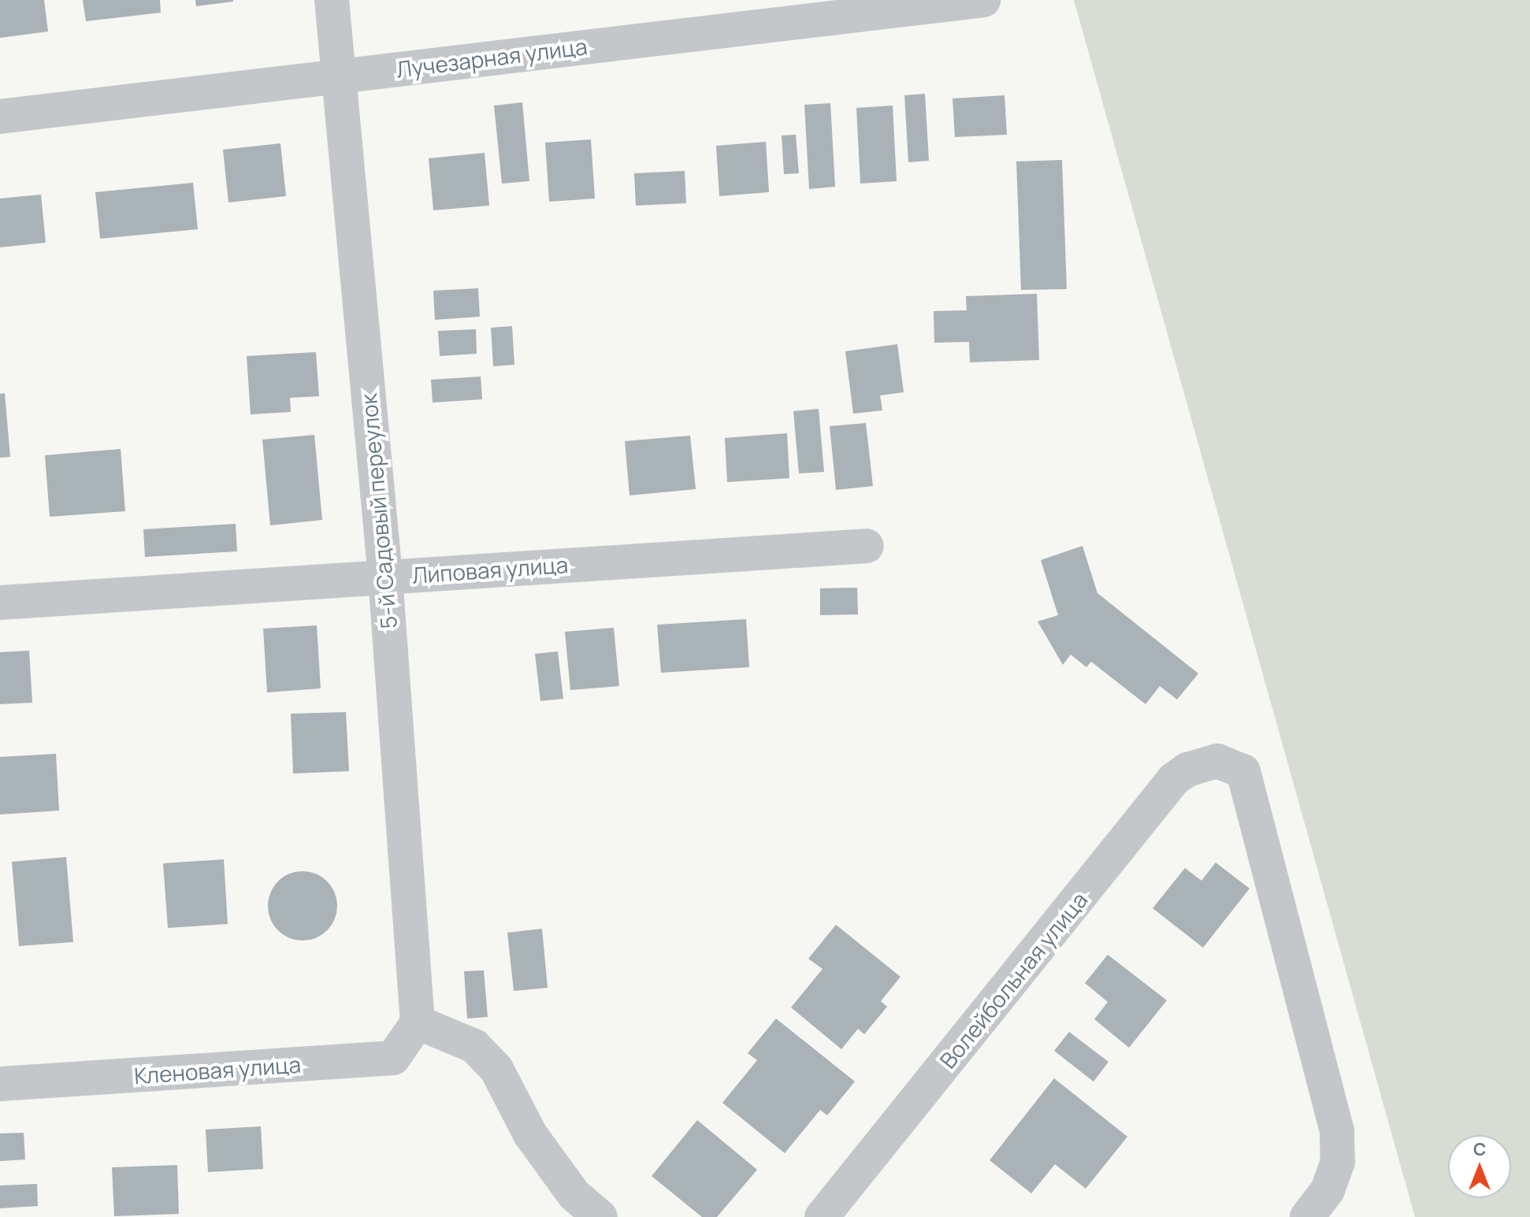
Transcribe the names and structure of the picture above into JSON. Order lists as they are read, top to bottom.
{
  "streets": {
    "street": [
      "Лучезарная улица",
      "5-й Садовый переулок",
      "Липовая улица",
      "Волейбольная улица",
      "Кленовая улица"
    ]
  },
  "crossings": [
    ["Лучезарная улица", "5-й Садовый переулок"],
    ["5-й Садовый переулок", "Липовая улица"],
    ["5-й Садовый переулок", "Кленовая улица"]
  ],
  "north": "top"
}
